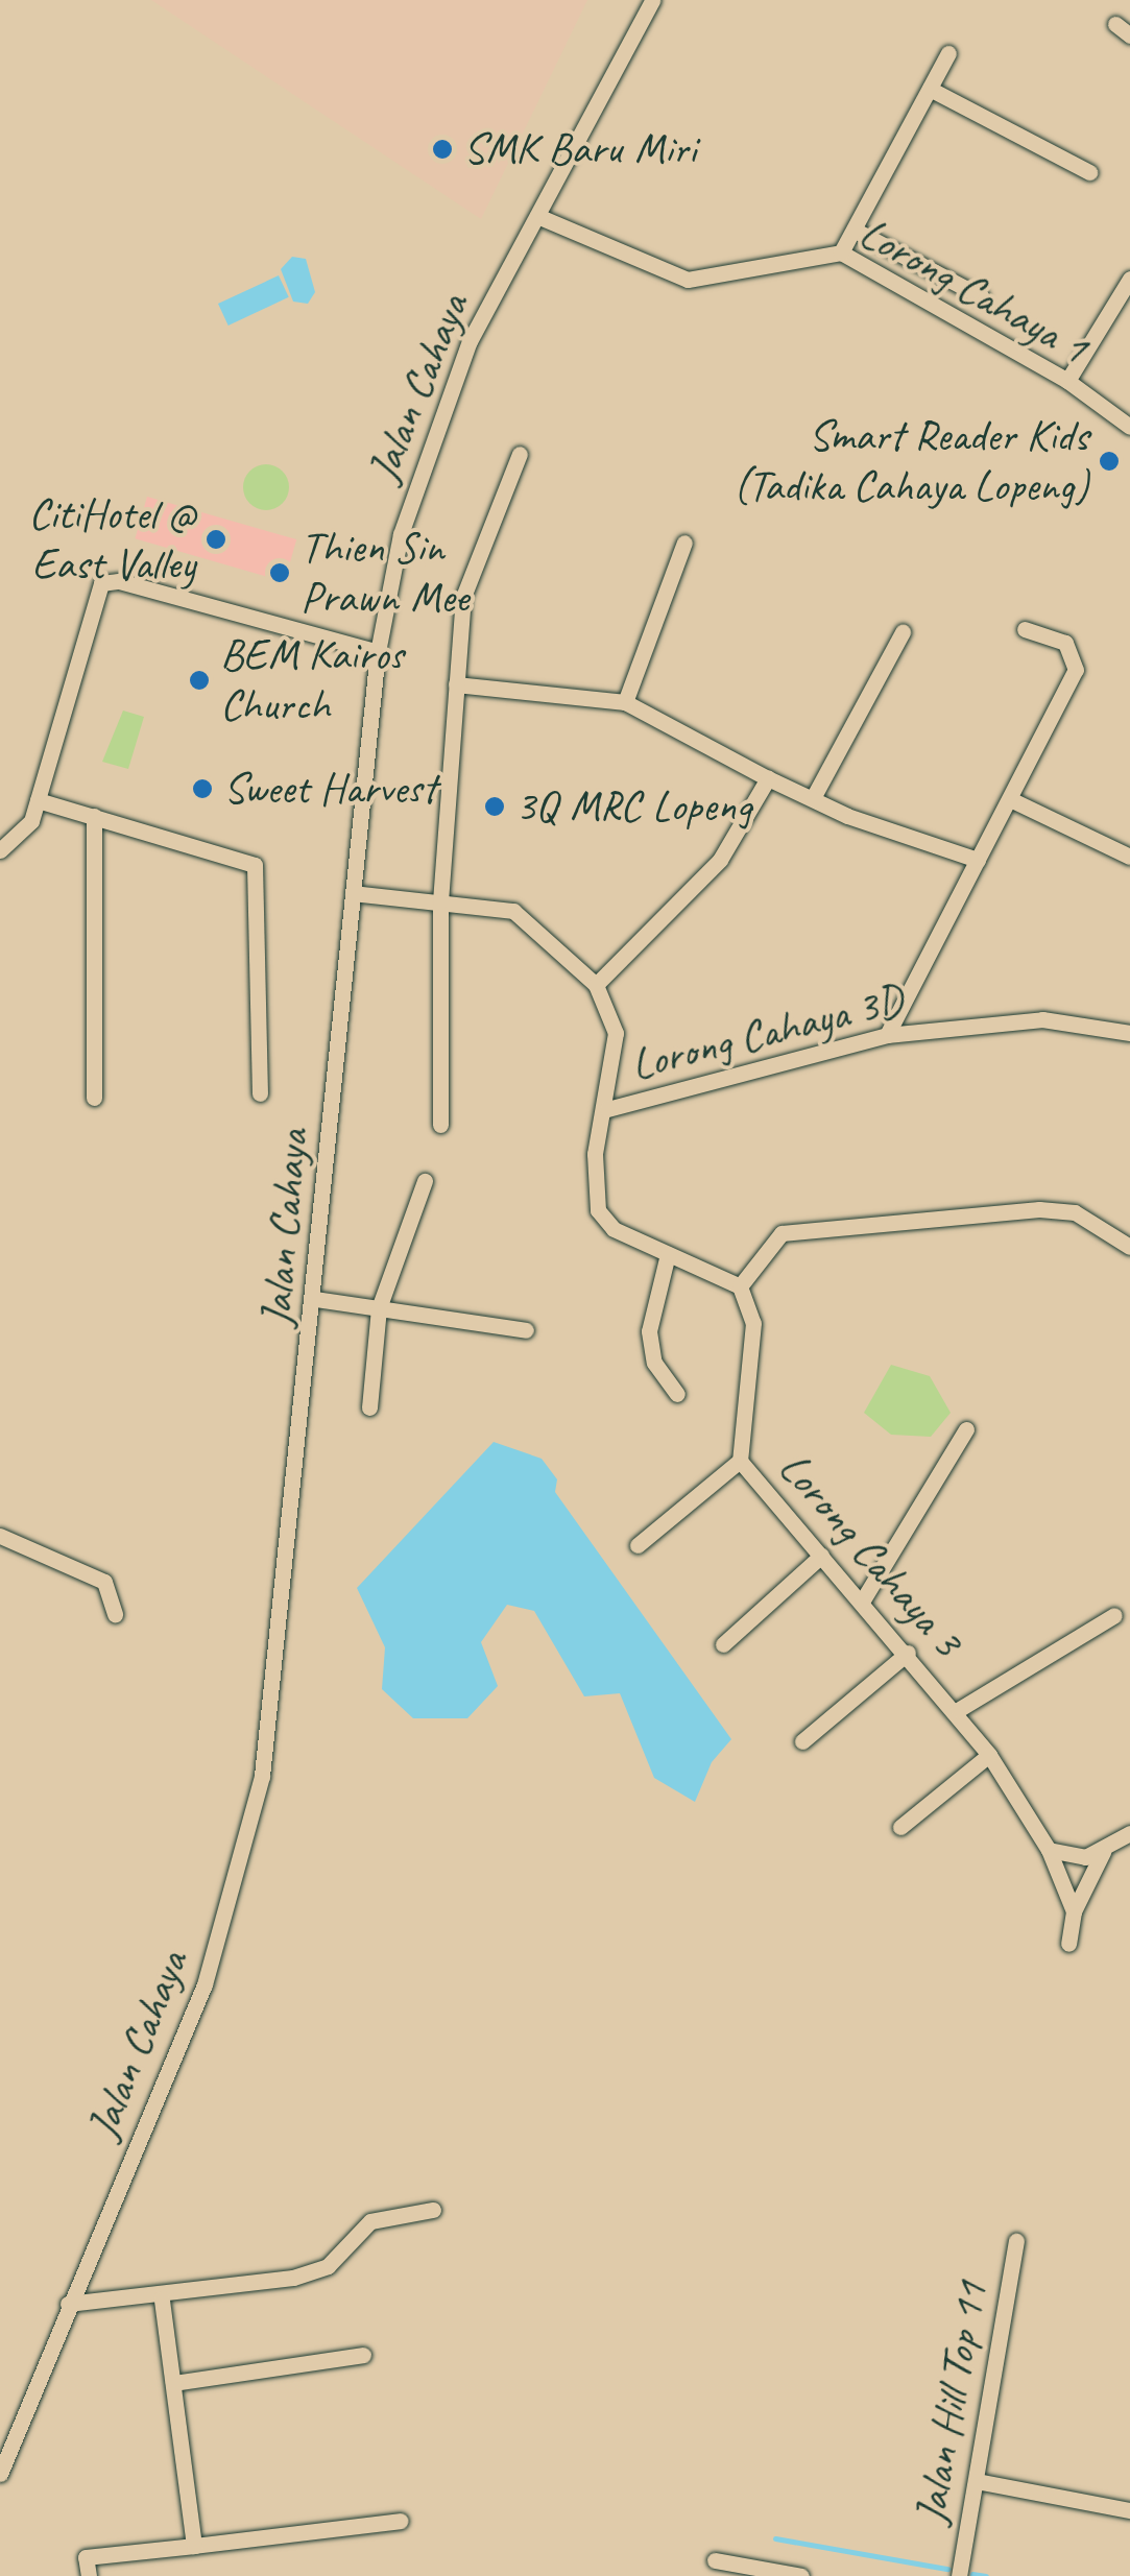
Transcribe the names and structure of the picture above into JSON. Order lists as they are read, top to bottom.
{
  "streets": {
    "street": [
      "Lorong Cahaya 1",
      "Jalan Cahaya",
      "Lorong Cahaya 3D",
      "Lorong Cahaya 3",
      "Jalan Hill Top 11"
    ]
  },
  "crossings": [
    ["Lorong Cahaya 1", "Jalan Cahaya"]
  ],
  "places": [
    "SMK Baru Miri",
    "Smart Reader Kids (Tadika Cahaya Lopeng)",
    "CitiHotel @ East Valley",
    "Thien Sin Prawn Mee",
    "BEM Kairos Church",
    "Sweet Harvest",
    "3Q MRC Lopeng"
  ]
}
